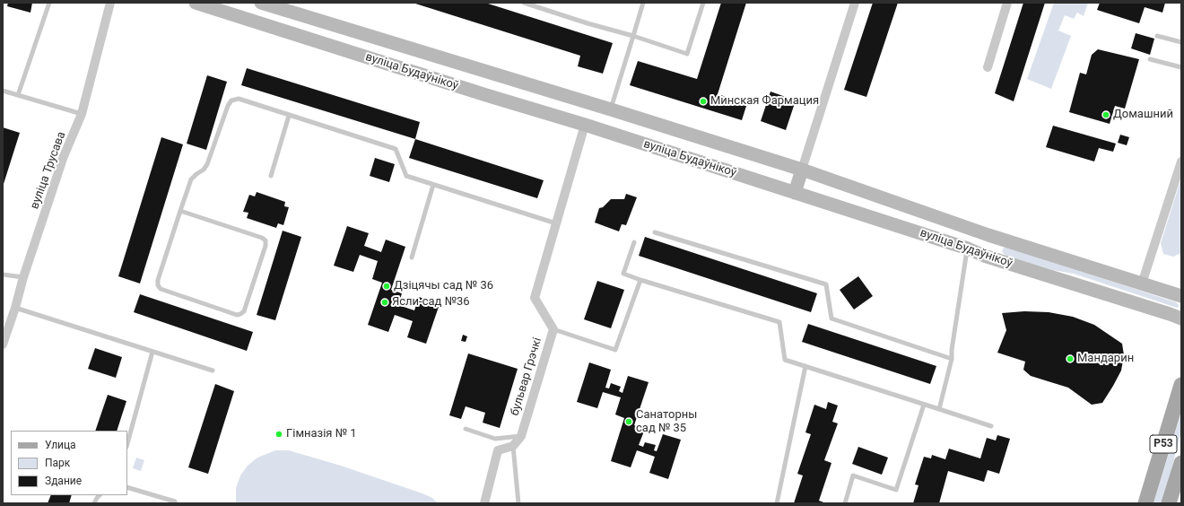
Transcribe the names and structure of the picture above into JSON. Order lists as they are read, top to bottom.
{
  "streets": {
    "main road": ["Р53"],
    "street": ["вуліца Будаўнікоў", "вуліца Трусава", "бульвар Грэчкі"]
  },
  "crossings": [
    ["вуліца Будаўнікоў", "бульвар Грэчкі"]
  ],
  "places": [
    "Минская Фармация",
    "Домашний",
    "Дзіцячы сад № 36",
    "Ясли-сад №36",
    "Мандарин",
    "Санаторны сад № 35",
    "Гімназія № 1"
  ],
  "legend": ["Улица", "Парк", "Здание"]
}
